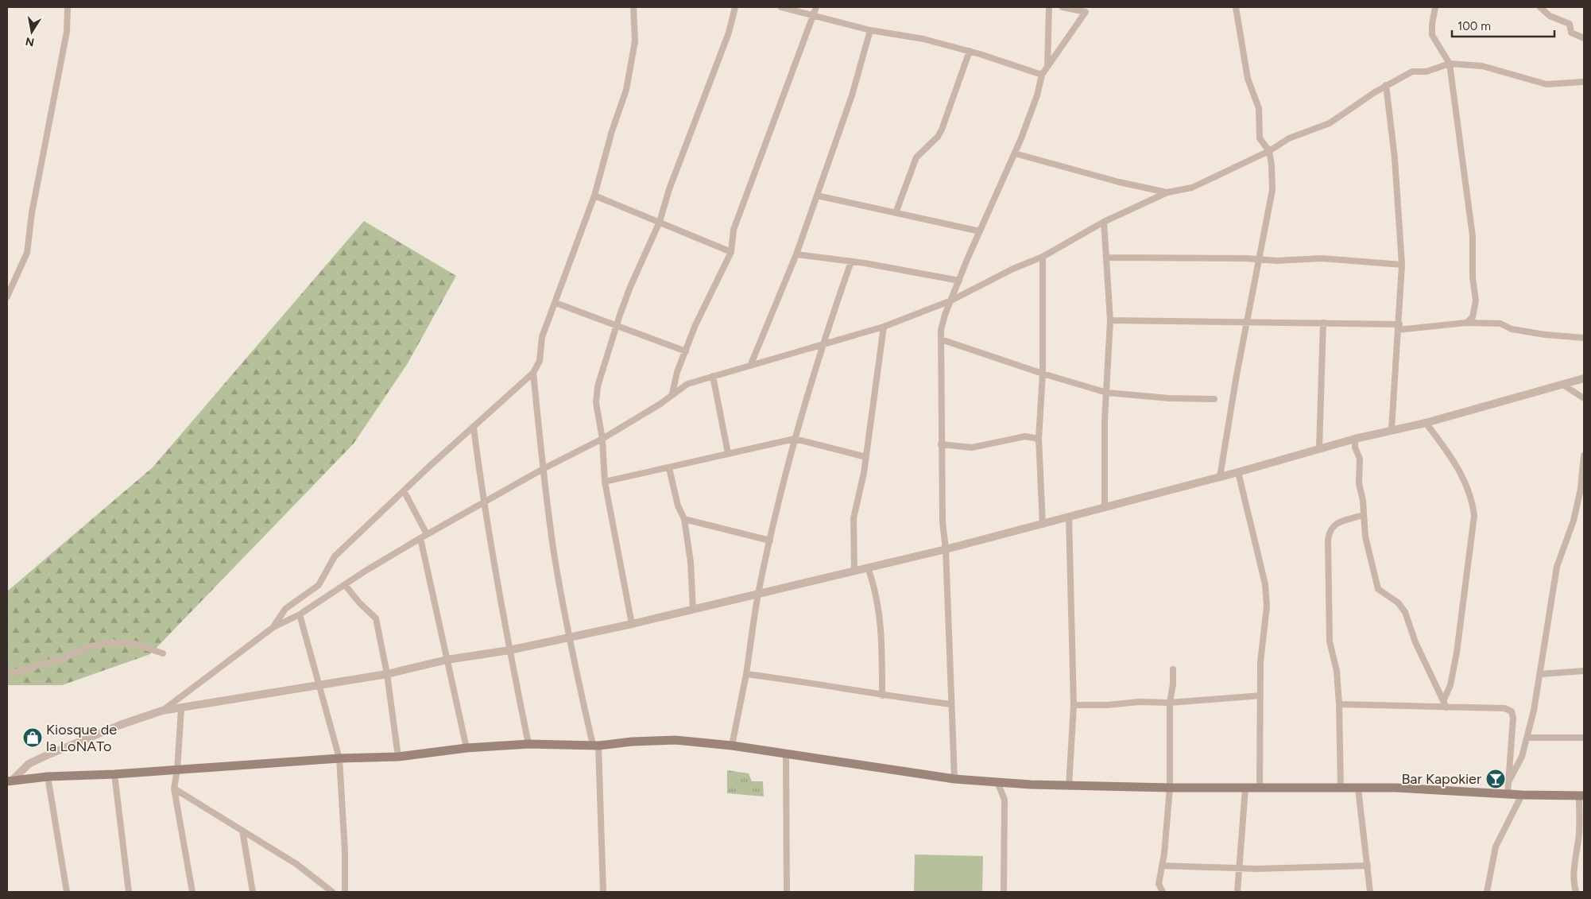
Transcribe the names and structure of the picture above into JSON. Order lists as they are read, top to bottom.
{
  "places": {
    "shop": ["Kiosque de la LoNATo"],
    "bar": ["Bar Kapokier"]
  },
  "scale_bar": "100 m",
  "north": "bottom"
}
